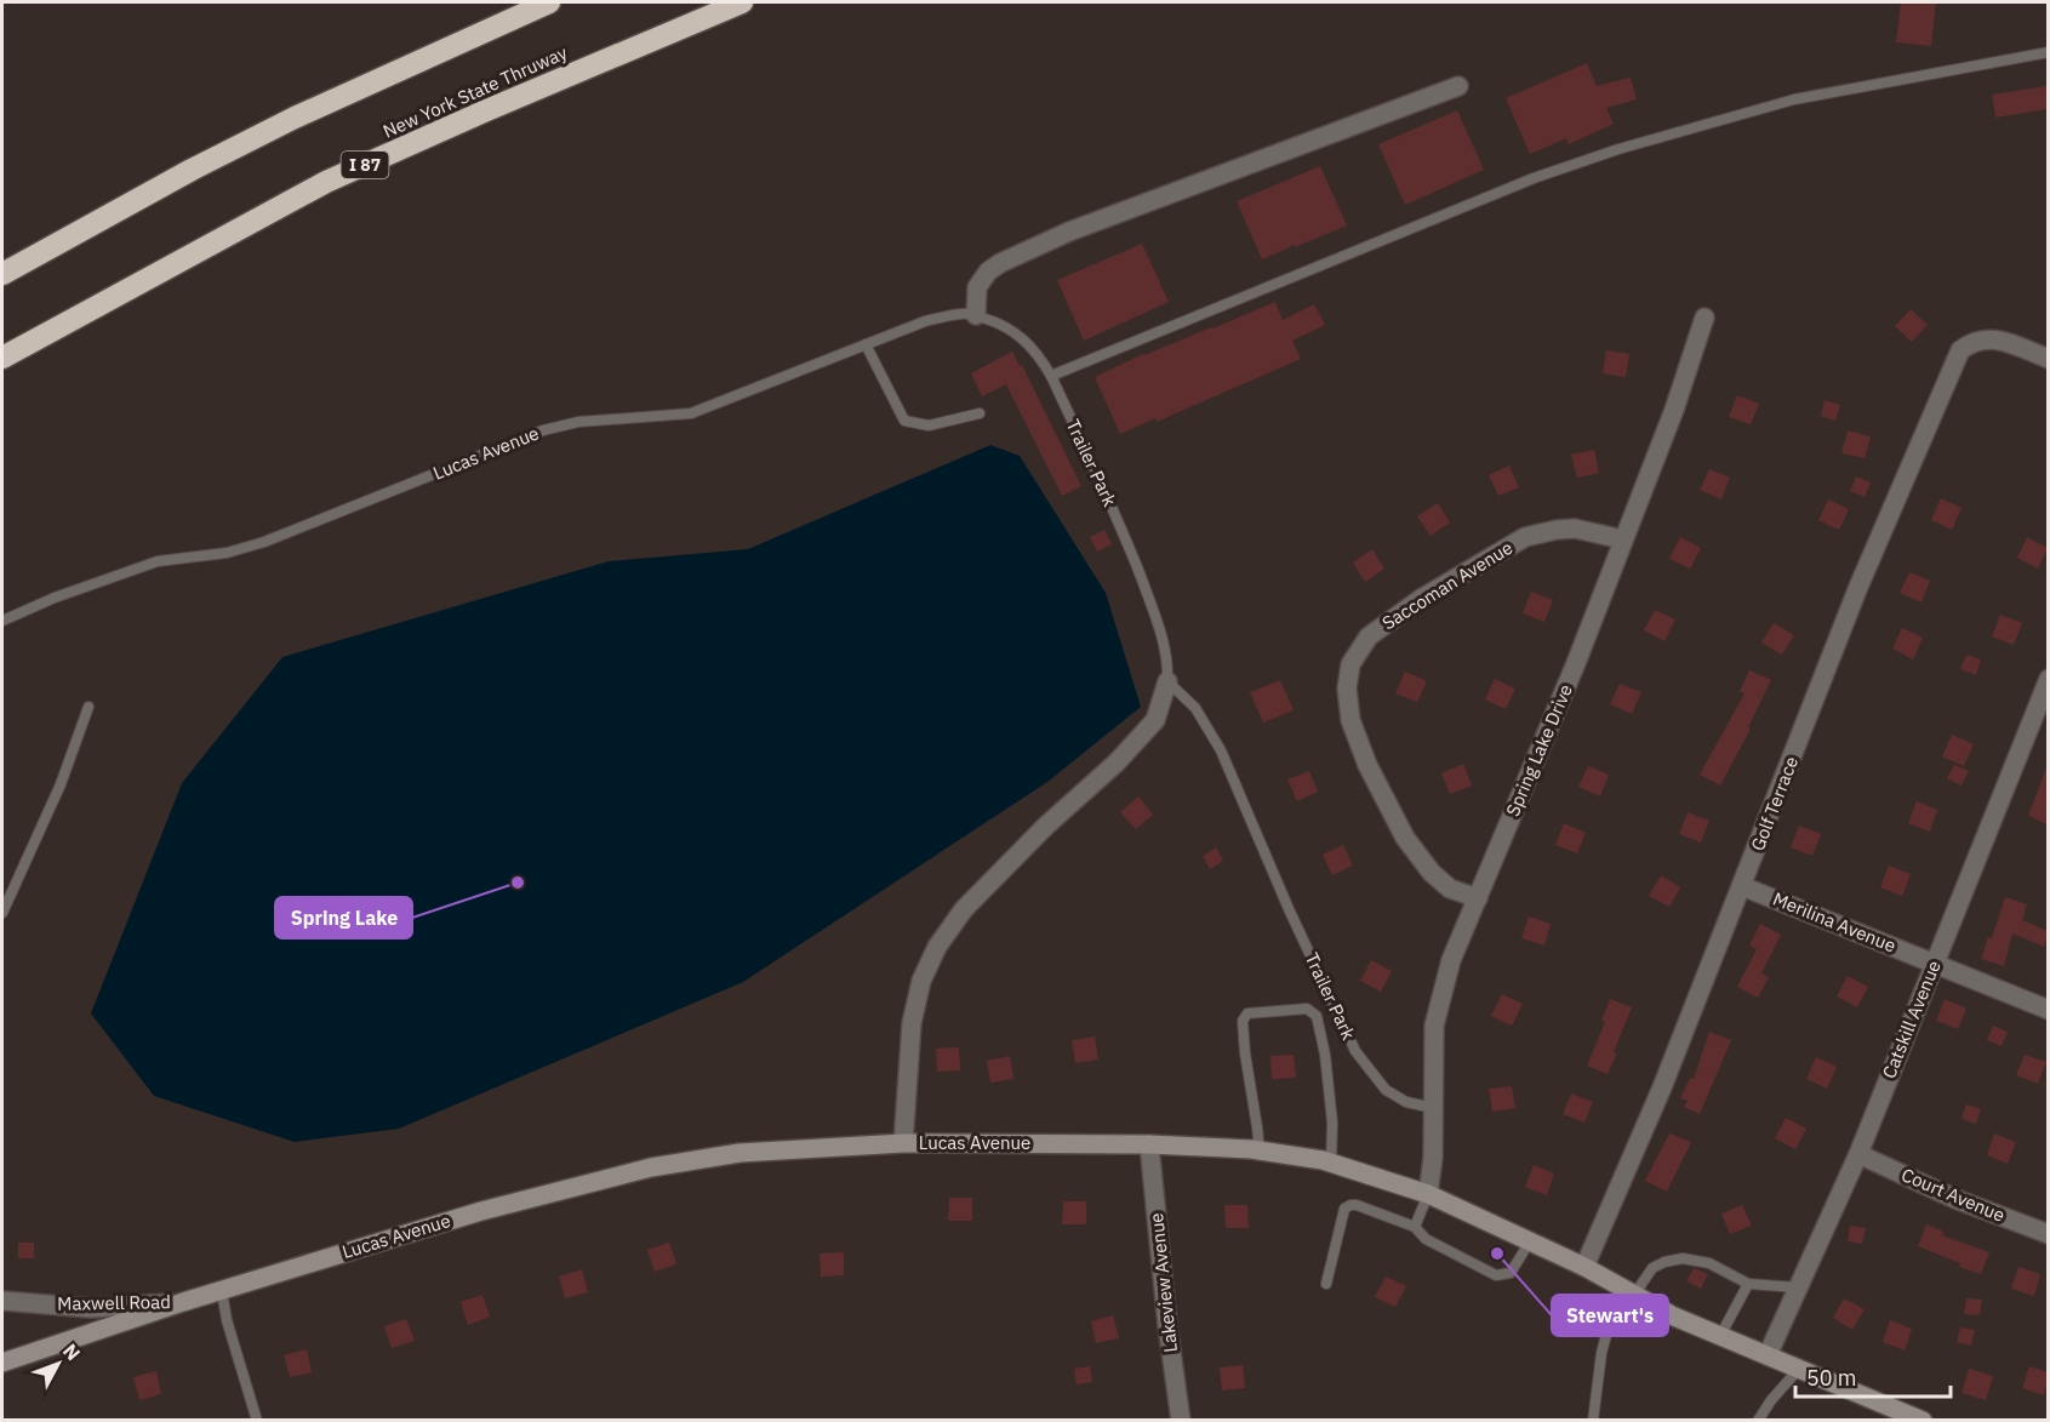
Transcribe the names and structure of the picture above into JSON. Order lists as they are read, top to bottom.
{
  "streets": {
    "highway": ["New York State Thruway", "I 87"],
    "street": [
      "Lucas Avenue",
      "Saccoman Avenue",
      "Spring Lake Drive",
      "Golf Terrace",
      "Merilina Avenue",
      "Catskill Avenue",
      "Court Avenue",
      "Lakeview Avenue",
      "Maxwell Road"
    ],
    "lane": ["Trailer Park"]
  },
  "crossings": [
    ["Lucas Avenue", "Trailer Park"],
    ["Lucas Avenue", "Spring Lake Drive"],
    ["Lucas Avenue", "Golf Terrace"],
    ["Lucas Avenue", "Catskill Avenue"],
    ["Lucas Avenue", "Lakeview Avenue"],
    ["Lucas Avenue", "Maxwell Road"],
    ["Trailer Park", "Spring Lake Drive"],
    ["Saccoman Avenue", "Spring Lake Drive"],
    ["Golf Terrace", "Merilina Avenue"],
    ["Merilina Avenue", "Catskill Avenue"],
    ["Catskill Avenue", "Court Avenue"]
  ],
  "places": ["Spring Lake", "Stewart's"],
  "scale_bar": "50 m",
  "north": "top right"
}
